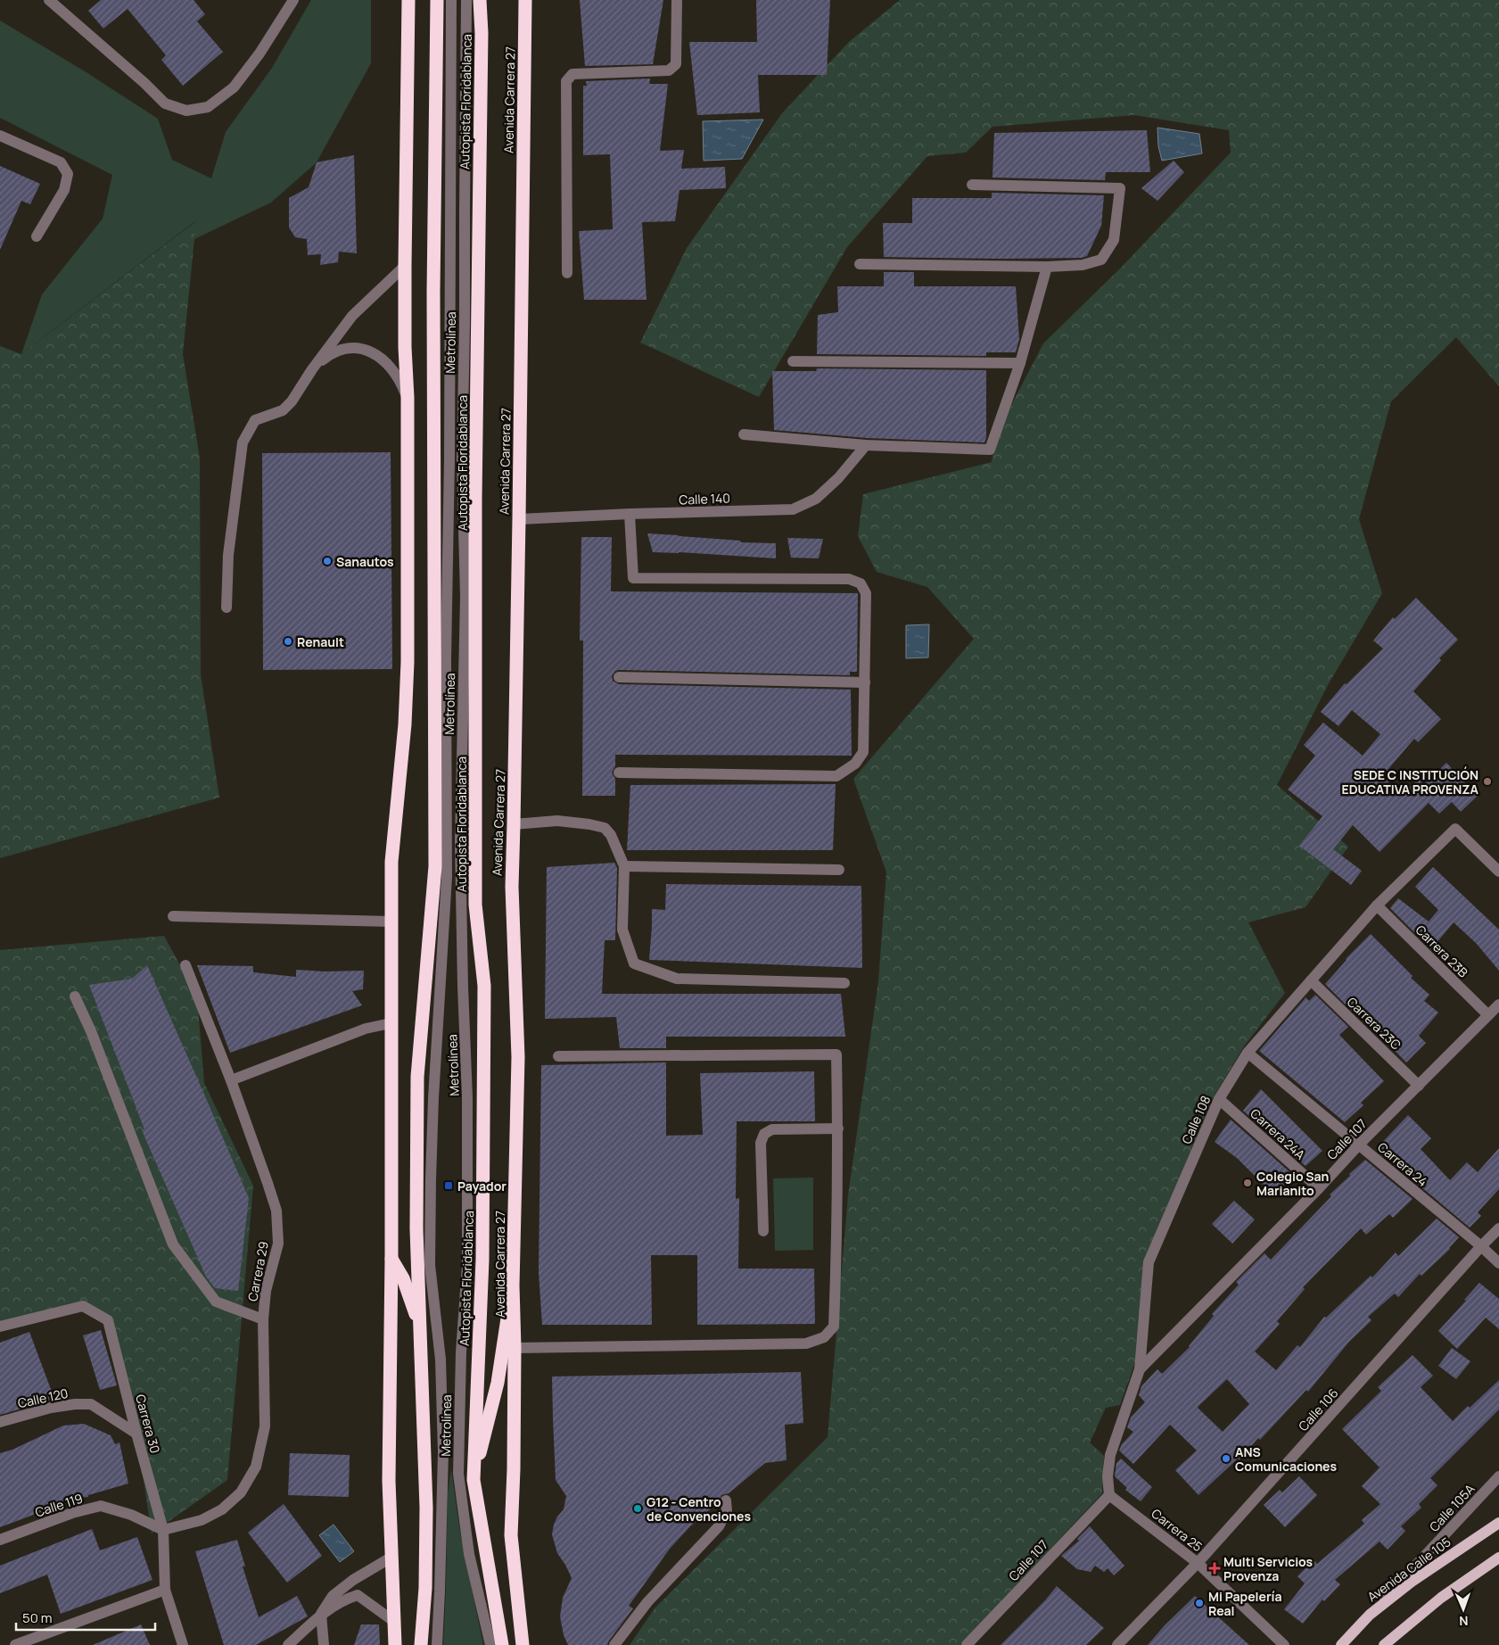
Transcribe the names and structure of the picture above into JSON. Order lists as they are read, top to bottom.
{
  "streets": {
    "highway": ["Avenida Carrera 27", "Autopista Floridablanca"],
    "main road": ["Avenida Calle 105"],
    "street": [
      "Metrolínea",
      "Calle 140",
      "Carrera 23B",
      "Carrera 23C",
      "Calle 108",
      "Carrera 24A",
      "Calle 107",
      "Carrera 24",
      "Carrera 29",
      "Calle 120",
      "Calle 106",
      "Carrera 30",
      "Calle 119",
      "Calle 105A",
      "Carrera 25"
    ]
  },
  "crossings": [
    ["Avenida Carrera 27", "Calle 140"],
    ["Carrera 23B", "Calle 108"],
    ["Carrera 23B", "Calle 107"],
    ["Carrera 23C", "Calle 108"],
    ["Carrera 23C", "Calle 107"],
    ["Calle 108", "Carrera 24A"],
    ["Calle 108", "Calle 107"],
    ["Calle 108", "Carrera 24"],
    ["Calle 108", "Carrera 25"],
    ["Carrera 24A", "Calle 107"],
    ["Calle 107", "Carrera 24"],
    ["Calle 107", "Carrera 25"],
    ["Carrera 24", "Calle 106"],
    ["Carrera 29", "Carrera 30"],
    ["Carrera 29", "Calle 119"],
    ["Calle 120", "Carrera 30"],
    ["Calle 106", "Carrera 25"],
    ["Carrera 30", "Calle 119"],
    ["Calle 105A", "Avenida Calle 105"]
  ],
  "places": {
    "other": [
      "Sanautos",
      "Renault",
      "SEDE C INSTITUCIÓN EDUCATIVA PROVENZA",
      "Colegio San Marianito",
      "ANS Comunicaciones",
      "G12 - Centro de Convenciones",
      "Mi Papelería Real"
    ],
    "transit": ["Payador"],
    "health": ["Multi Servicios Provenza"]
  },
  "scale_bar": "50 m",
  "north": "bottom"
}
